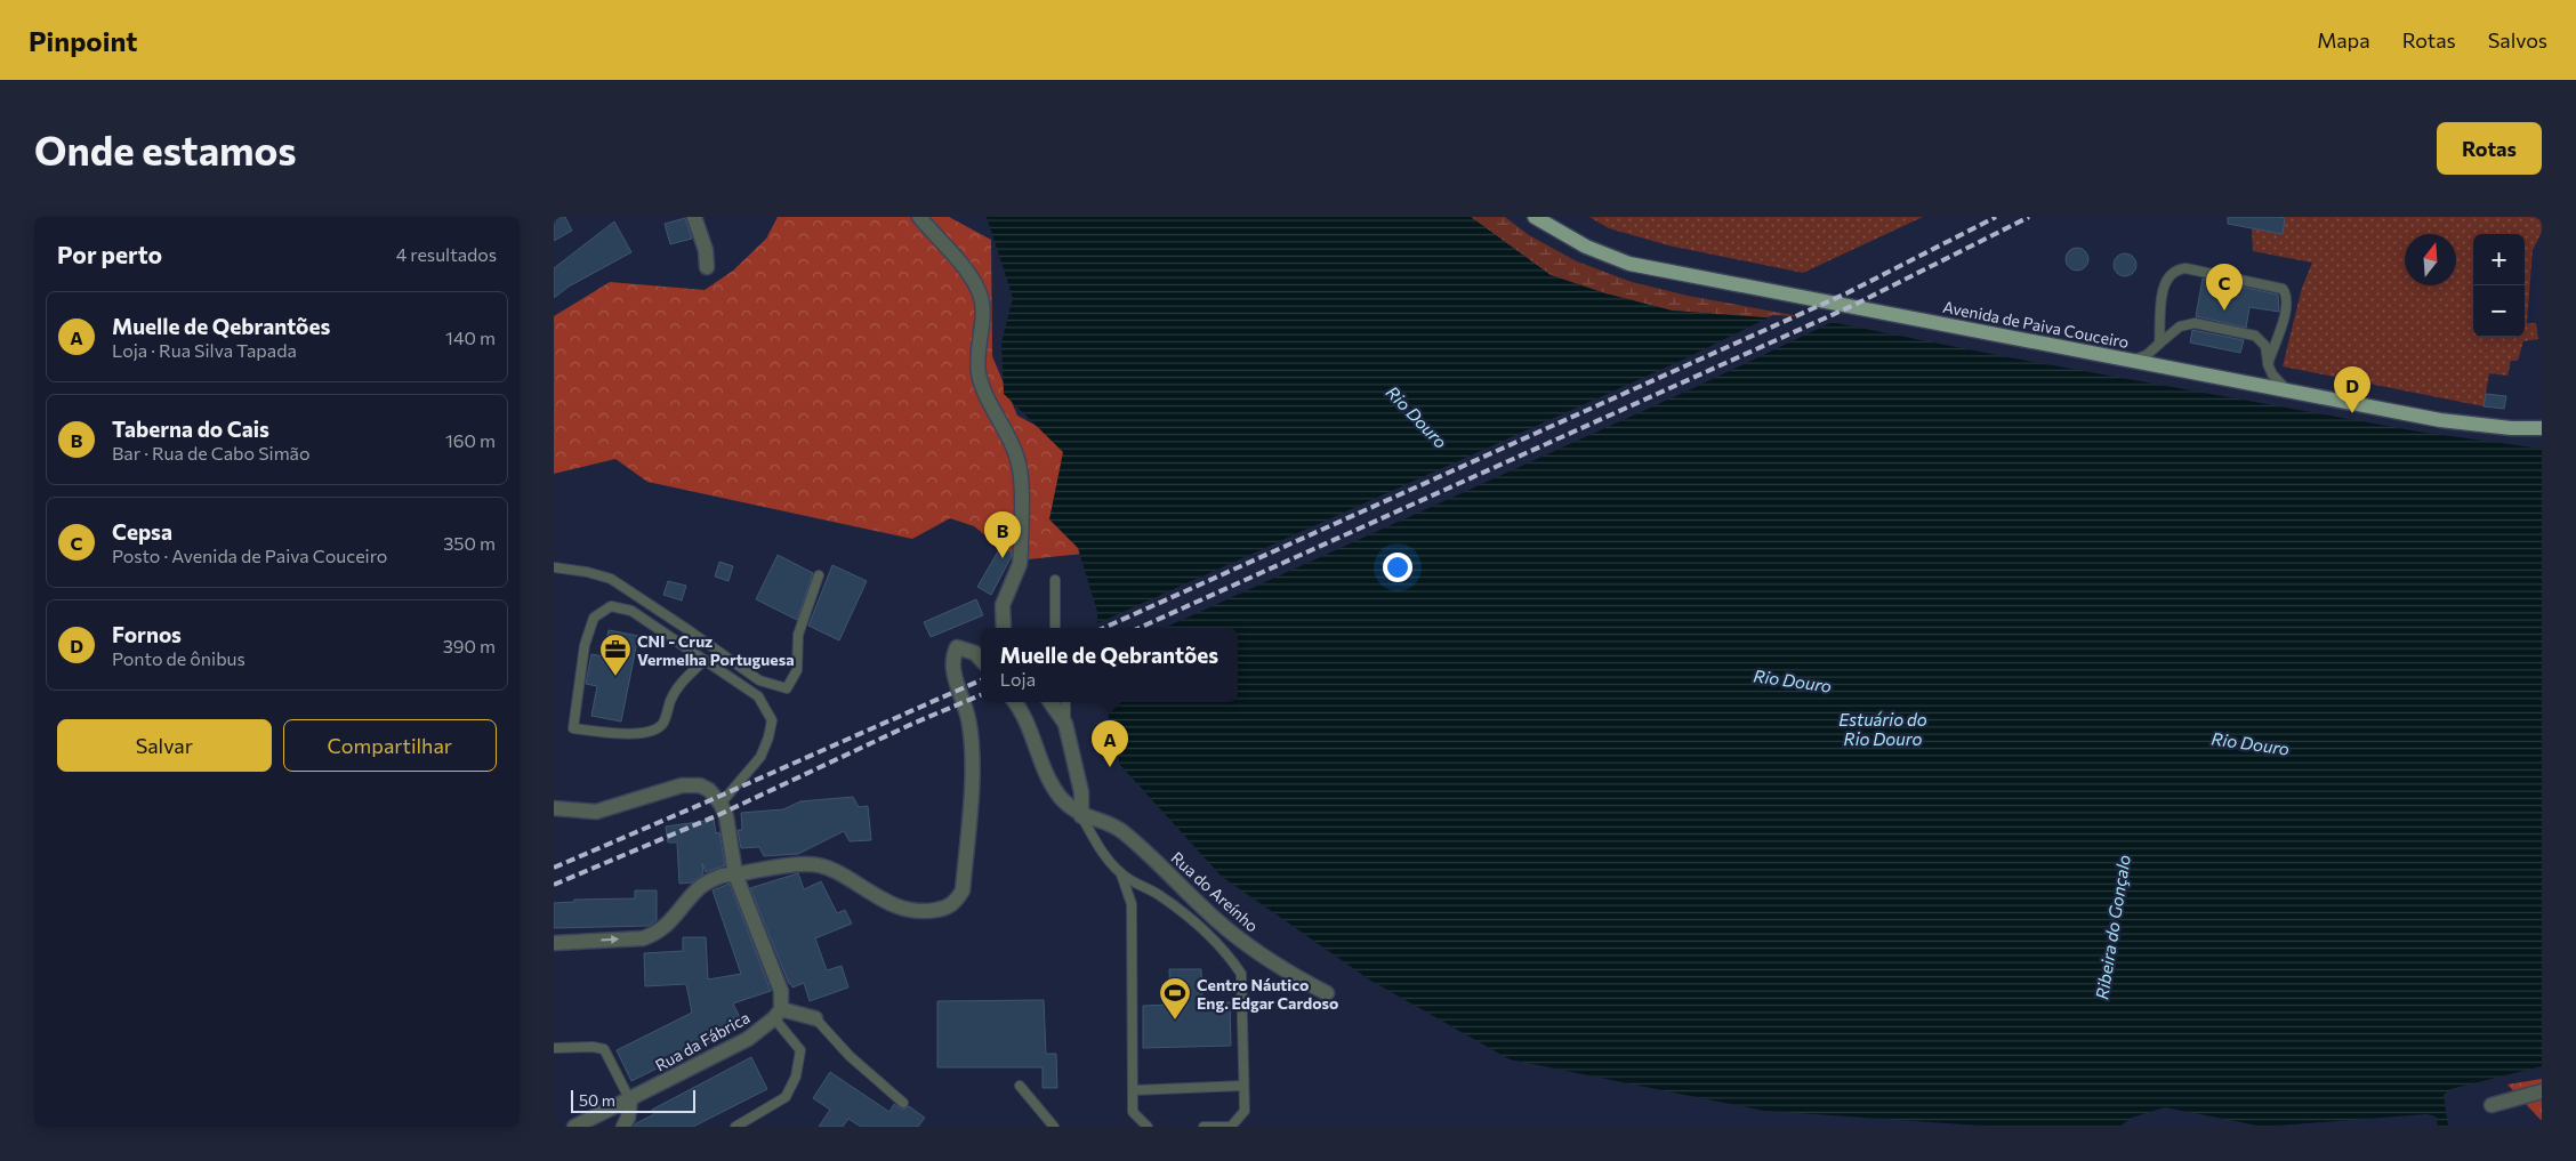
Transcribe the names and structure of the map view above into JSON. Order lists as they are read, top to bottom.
{
  "streets": {
    "main road": ["Avenida de Paiva Couceiro"],
    "street": ["Rua do Areínho", "Rua da Fábrica"]
  },
  "water": ["Rio Douro", "Estuário do Rio Douro", "Ribeira do Gonçalo"],
  "places": {
    "office": ["CNI - Cruz Vermelha Portuguesa"],
    "sports": ["Centro Náutico Eng. Edgar Cardoso"]
  },
  "scale_bar": "50 m",
  "north": "top",
  "page": {
    "header": "Pinpoint",
    "nav": ["Mapa", "Rotas", "Salvos"],
    "buttons": [
      "Rotas",
      ["Salvar", "Compartilhar"]
    ],
    "title": "Onde estamos",
    "heading": ["Por perto", "4 resultados"],
    "map_buttons": ["+", "−"],
    "pins": [
      "C",
      "D",
      "B",
      "A"
    ],
    "list": [
      {
        "mark": "A",
        "name": "Muelle de Qebrantões",
        "note": "Loja · Rua Silva Tapada",
        "value": "140 m"
      },
      {
        "mark": "B",
        "name": "Taberna do Cais",
        "note": "Bar · Rua de Cabo Simão",
        "value": "160 m"
      },
      {
        "mark": "C",
        "name": "Cepsa",
        "note": "Posto · Avenida de Paiva Couceiro",
        "value": "350 m"
      },
      {
        "mark": "D",
        "name": "Fornos",
        "note": "Ponto de ônibus",
        "value": "390 m"
      }
    ],
    "popup": ["Muelle de Qebrantões", "Loja"],
    "scale": "50 m"
  }
}
